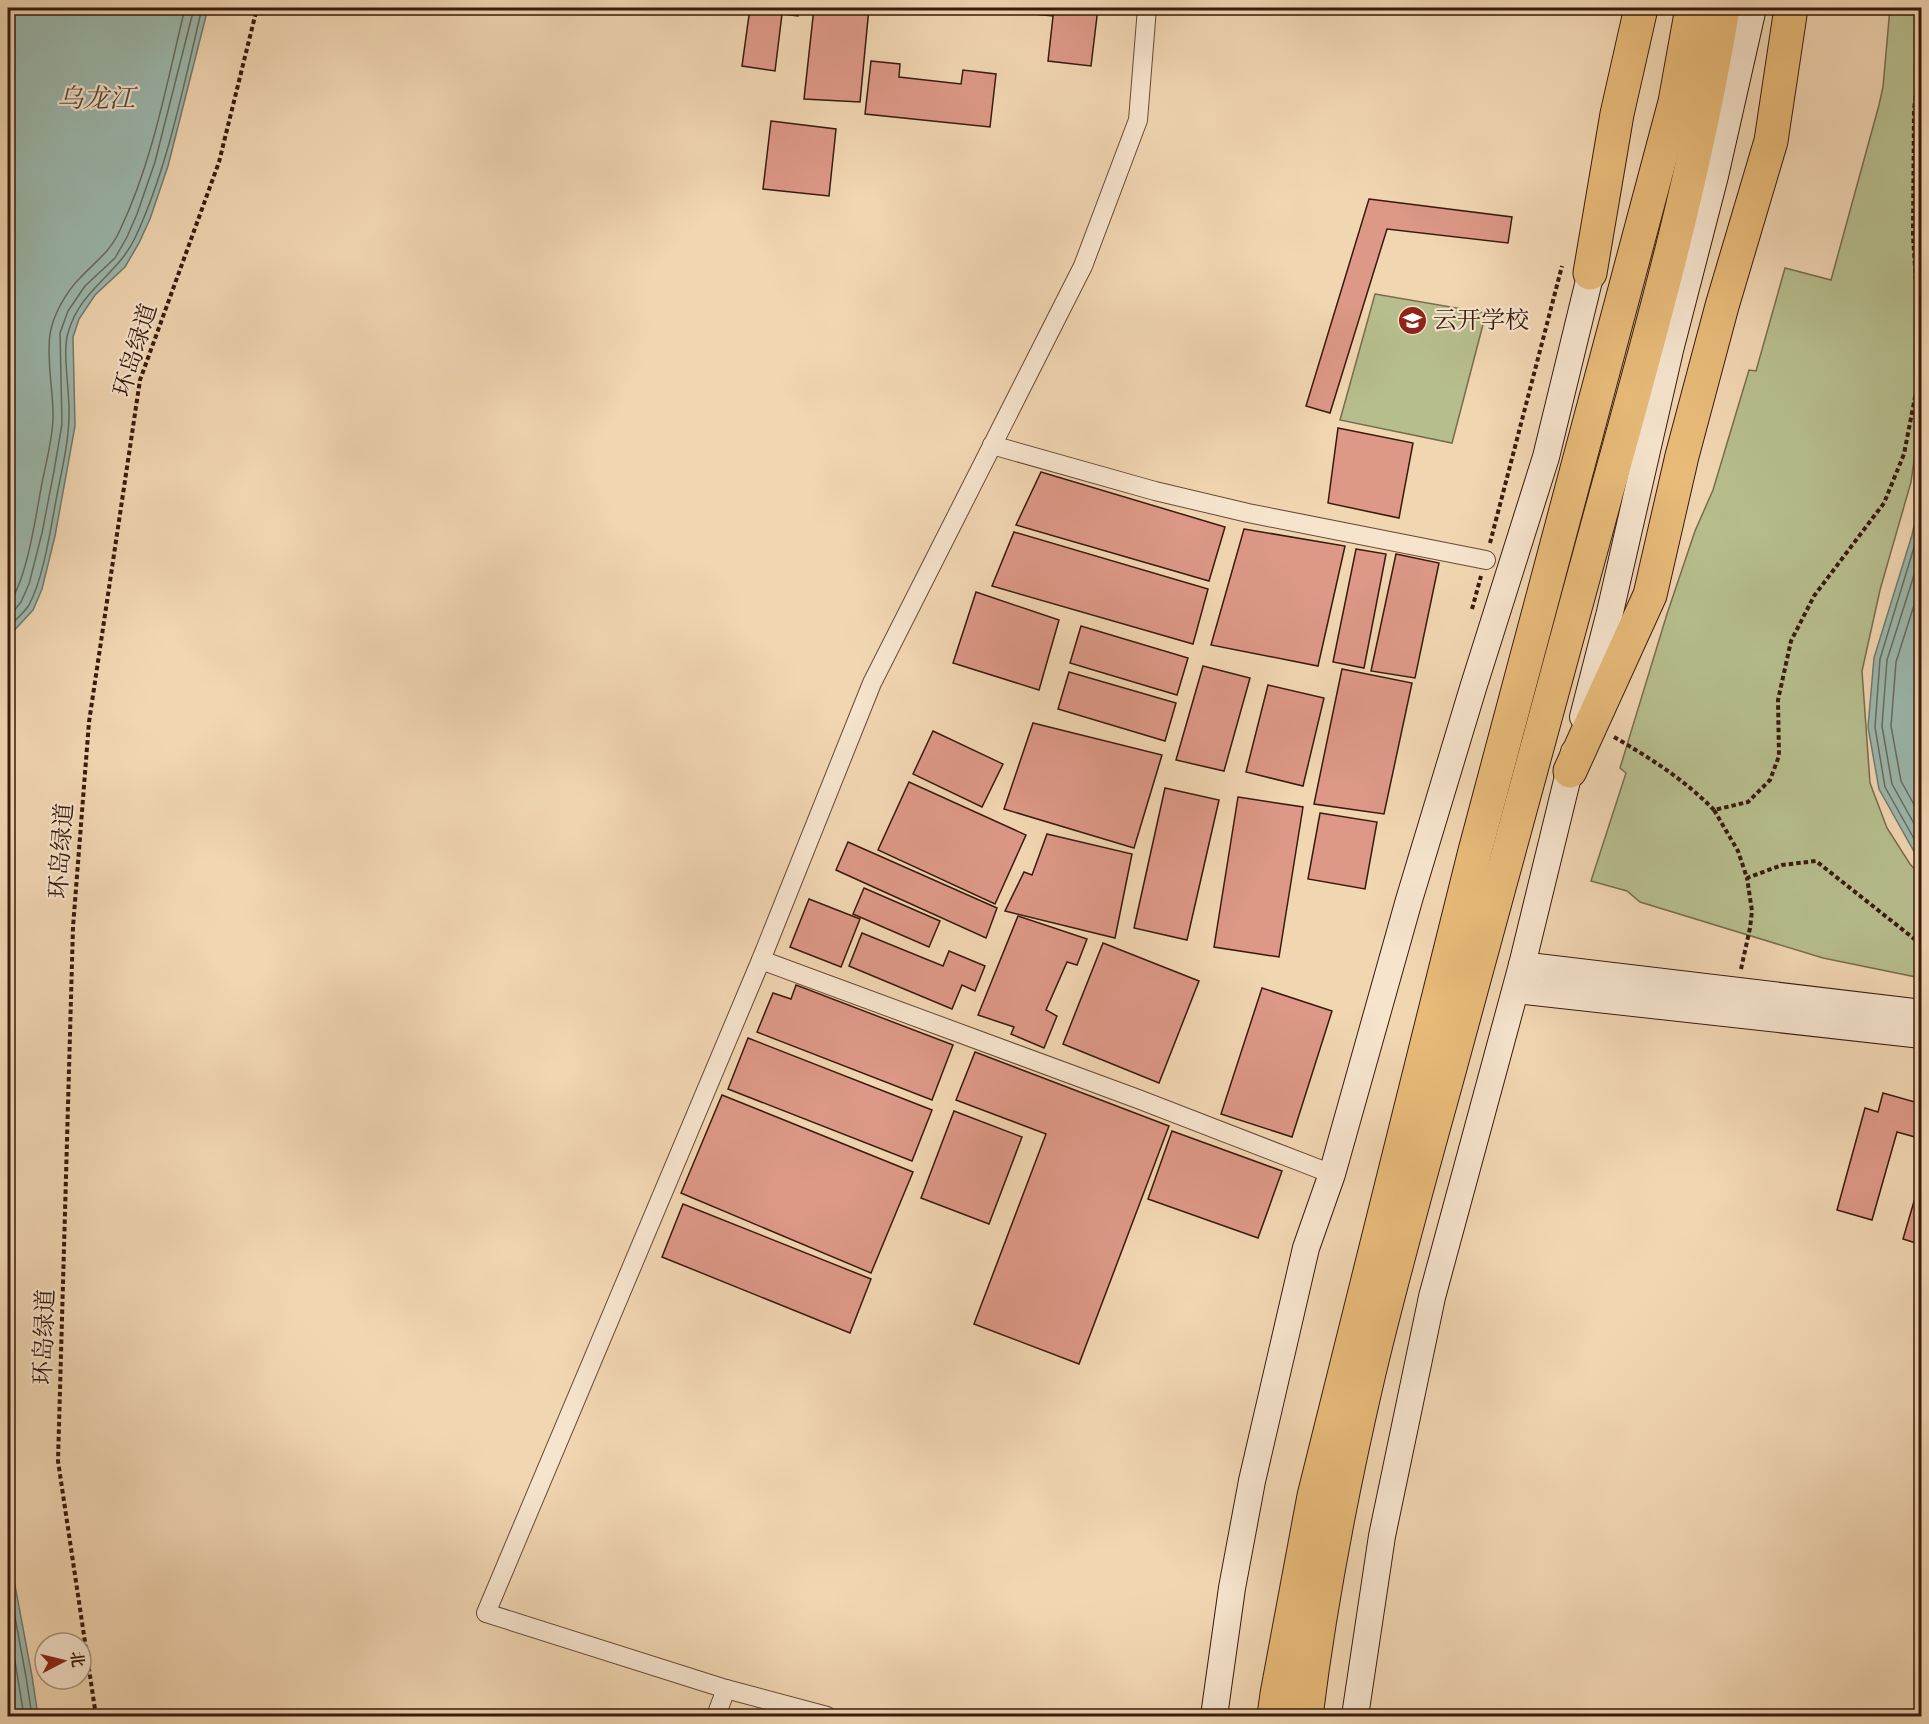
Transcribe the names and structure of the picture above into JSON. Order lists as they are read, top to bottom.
{
  "streets": {
    "path": ["环岛绿道"]
  },
  "water": ["乌龙江"],
  "places": {
    "school or university": ["云开学校"]
  },
  "north": "right"
}
